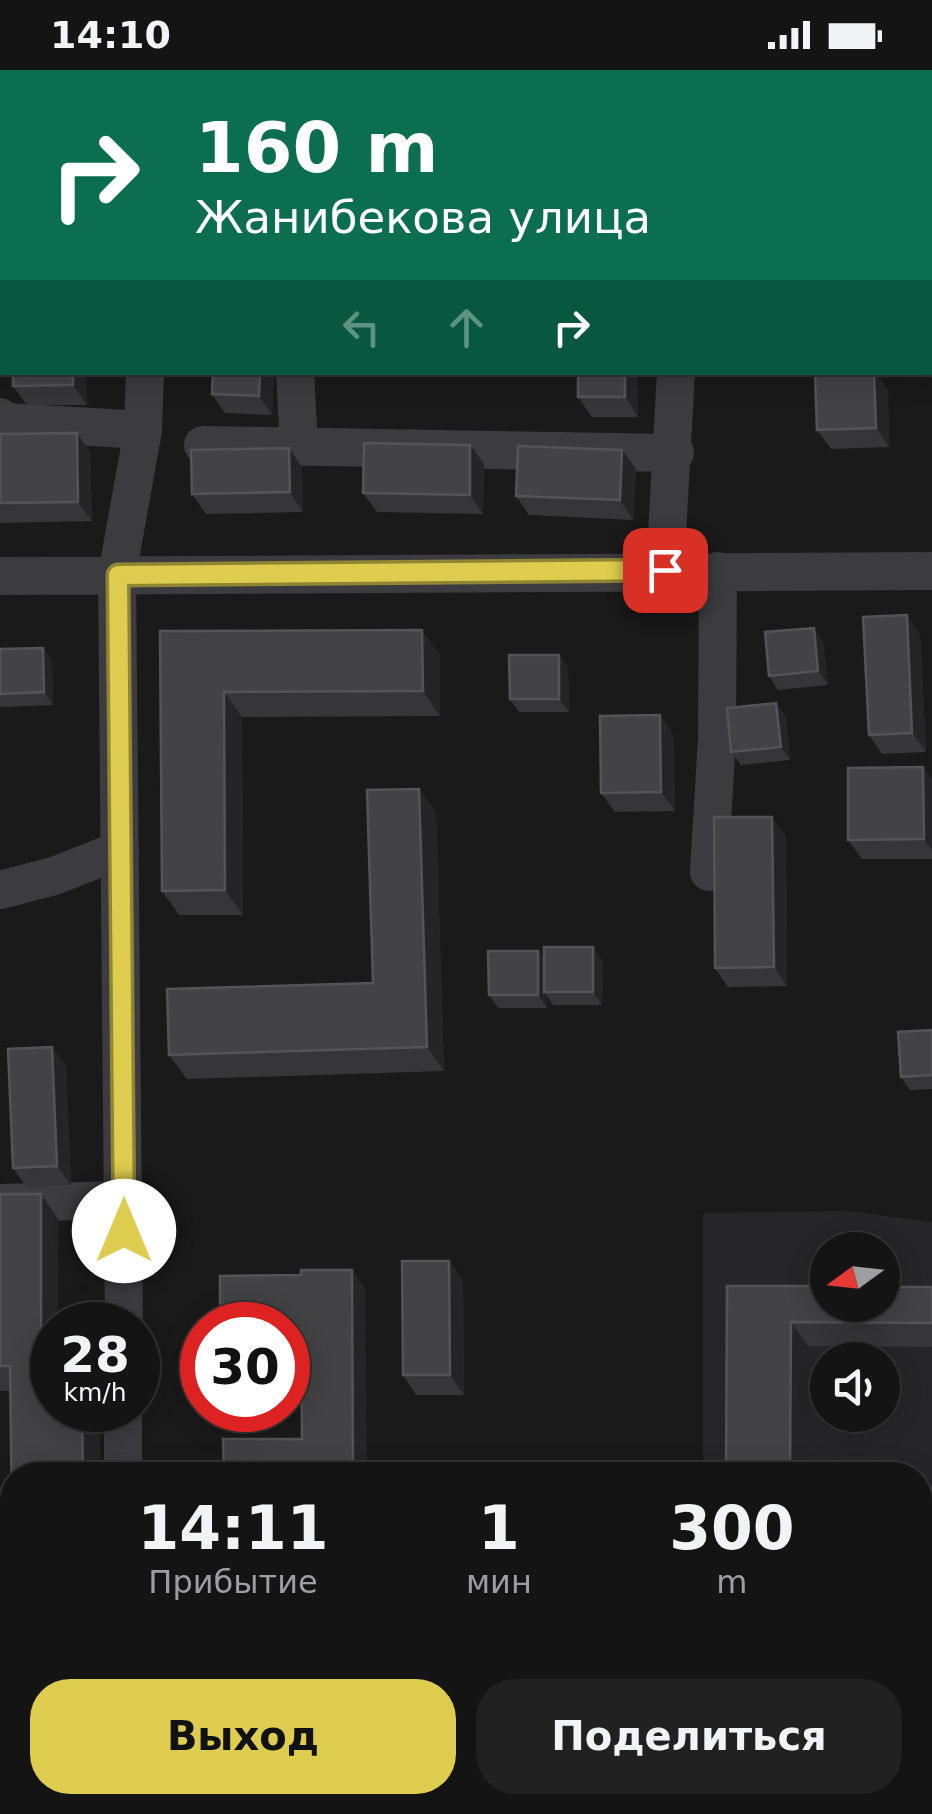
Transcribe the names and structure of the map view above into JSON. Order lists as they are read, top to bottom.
{
  "north": "left",
  "page": {
    "status": "14:10",
    "turn": ["160 m", "Жанибекова улица"],
    "speed": "28 km/h",
    "limit": "30",
    "eta": [
      "14:11",
      "Прибытие",
      "1",
      "мин",
      "300",
      "m"
    ],
    "buttons": ["Выход", "Поделиться"]
  }
}
